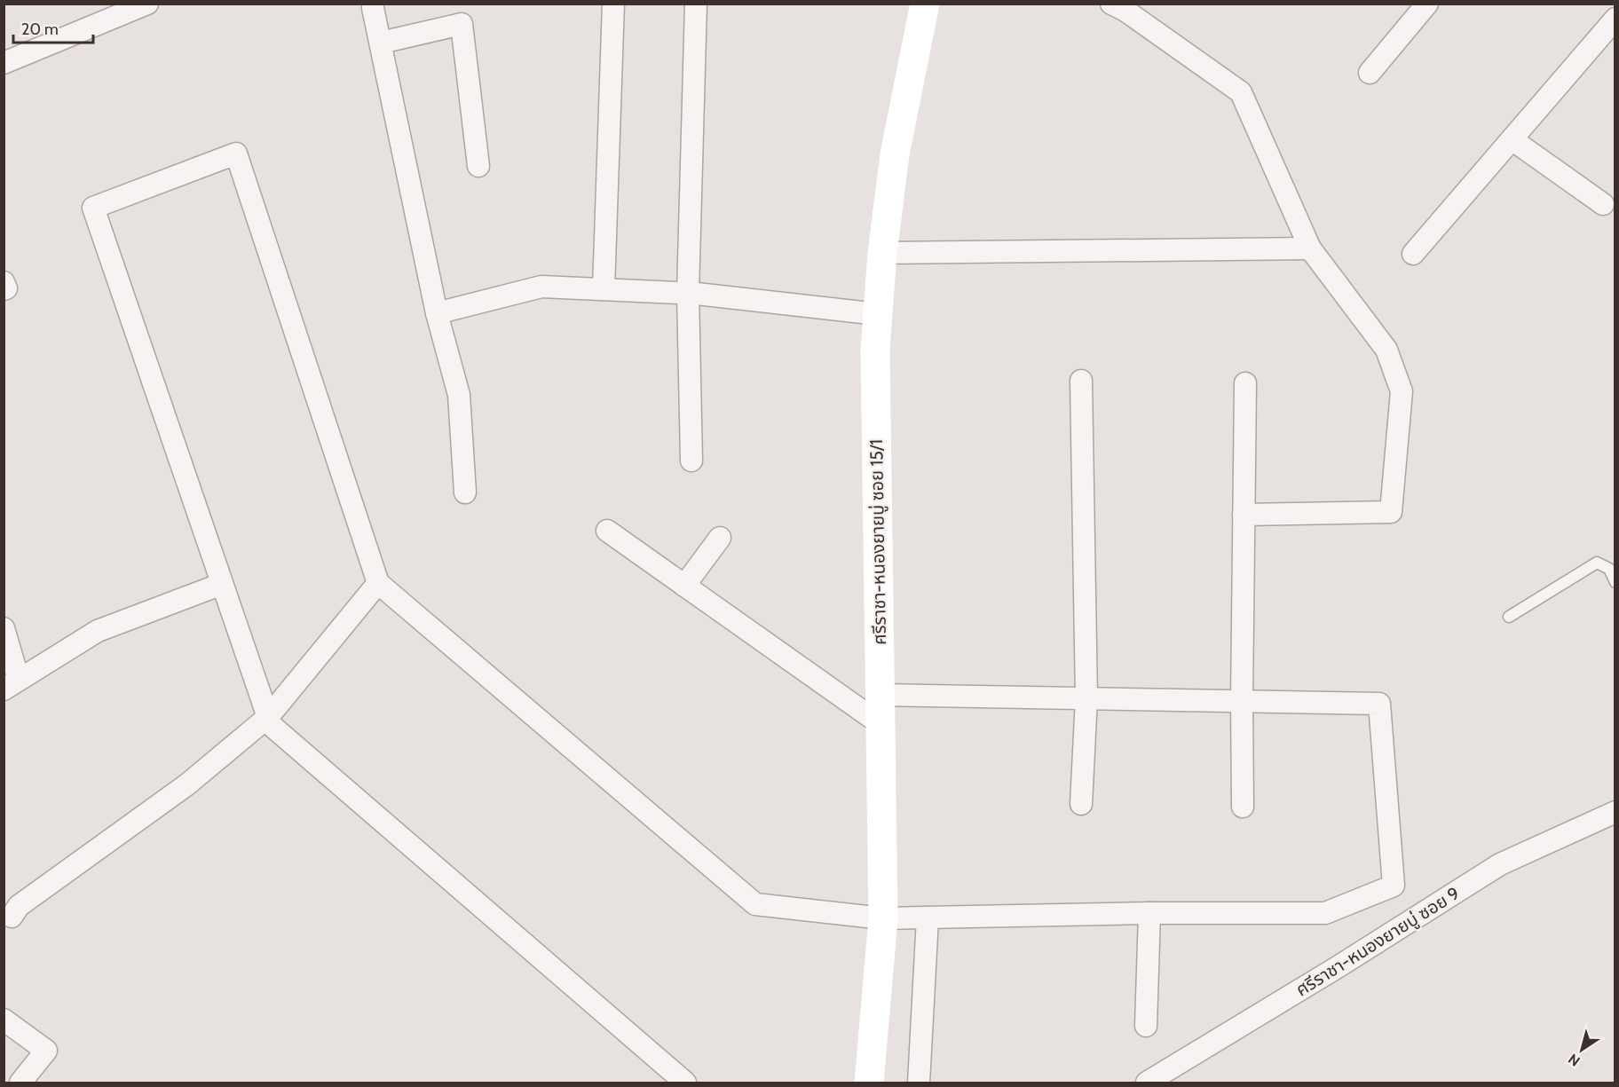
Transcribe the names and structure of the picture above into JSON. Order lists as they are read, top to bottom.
{
  "streets": {
    "street": ["ศรีราชา-หนองยายบู่ ซอย 15/1", "ศรีราชา-หนองยายบู่ ซอย 9"]
  },
  "scale_bar": "20 m",
  "north": "bottom left"
}
